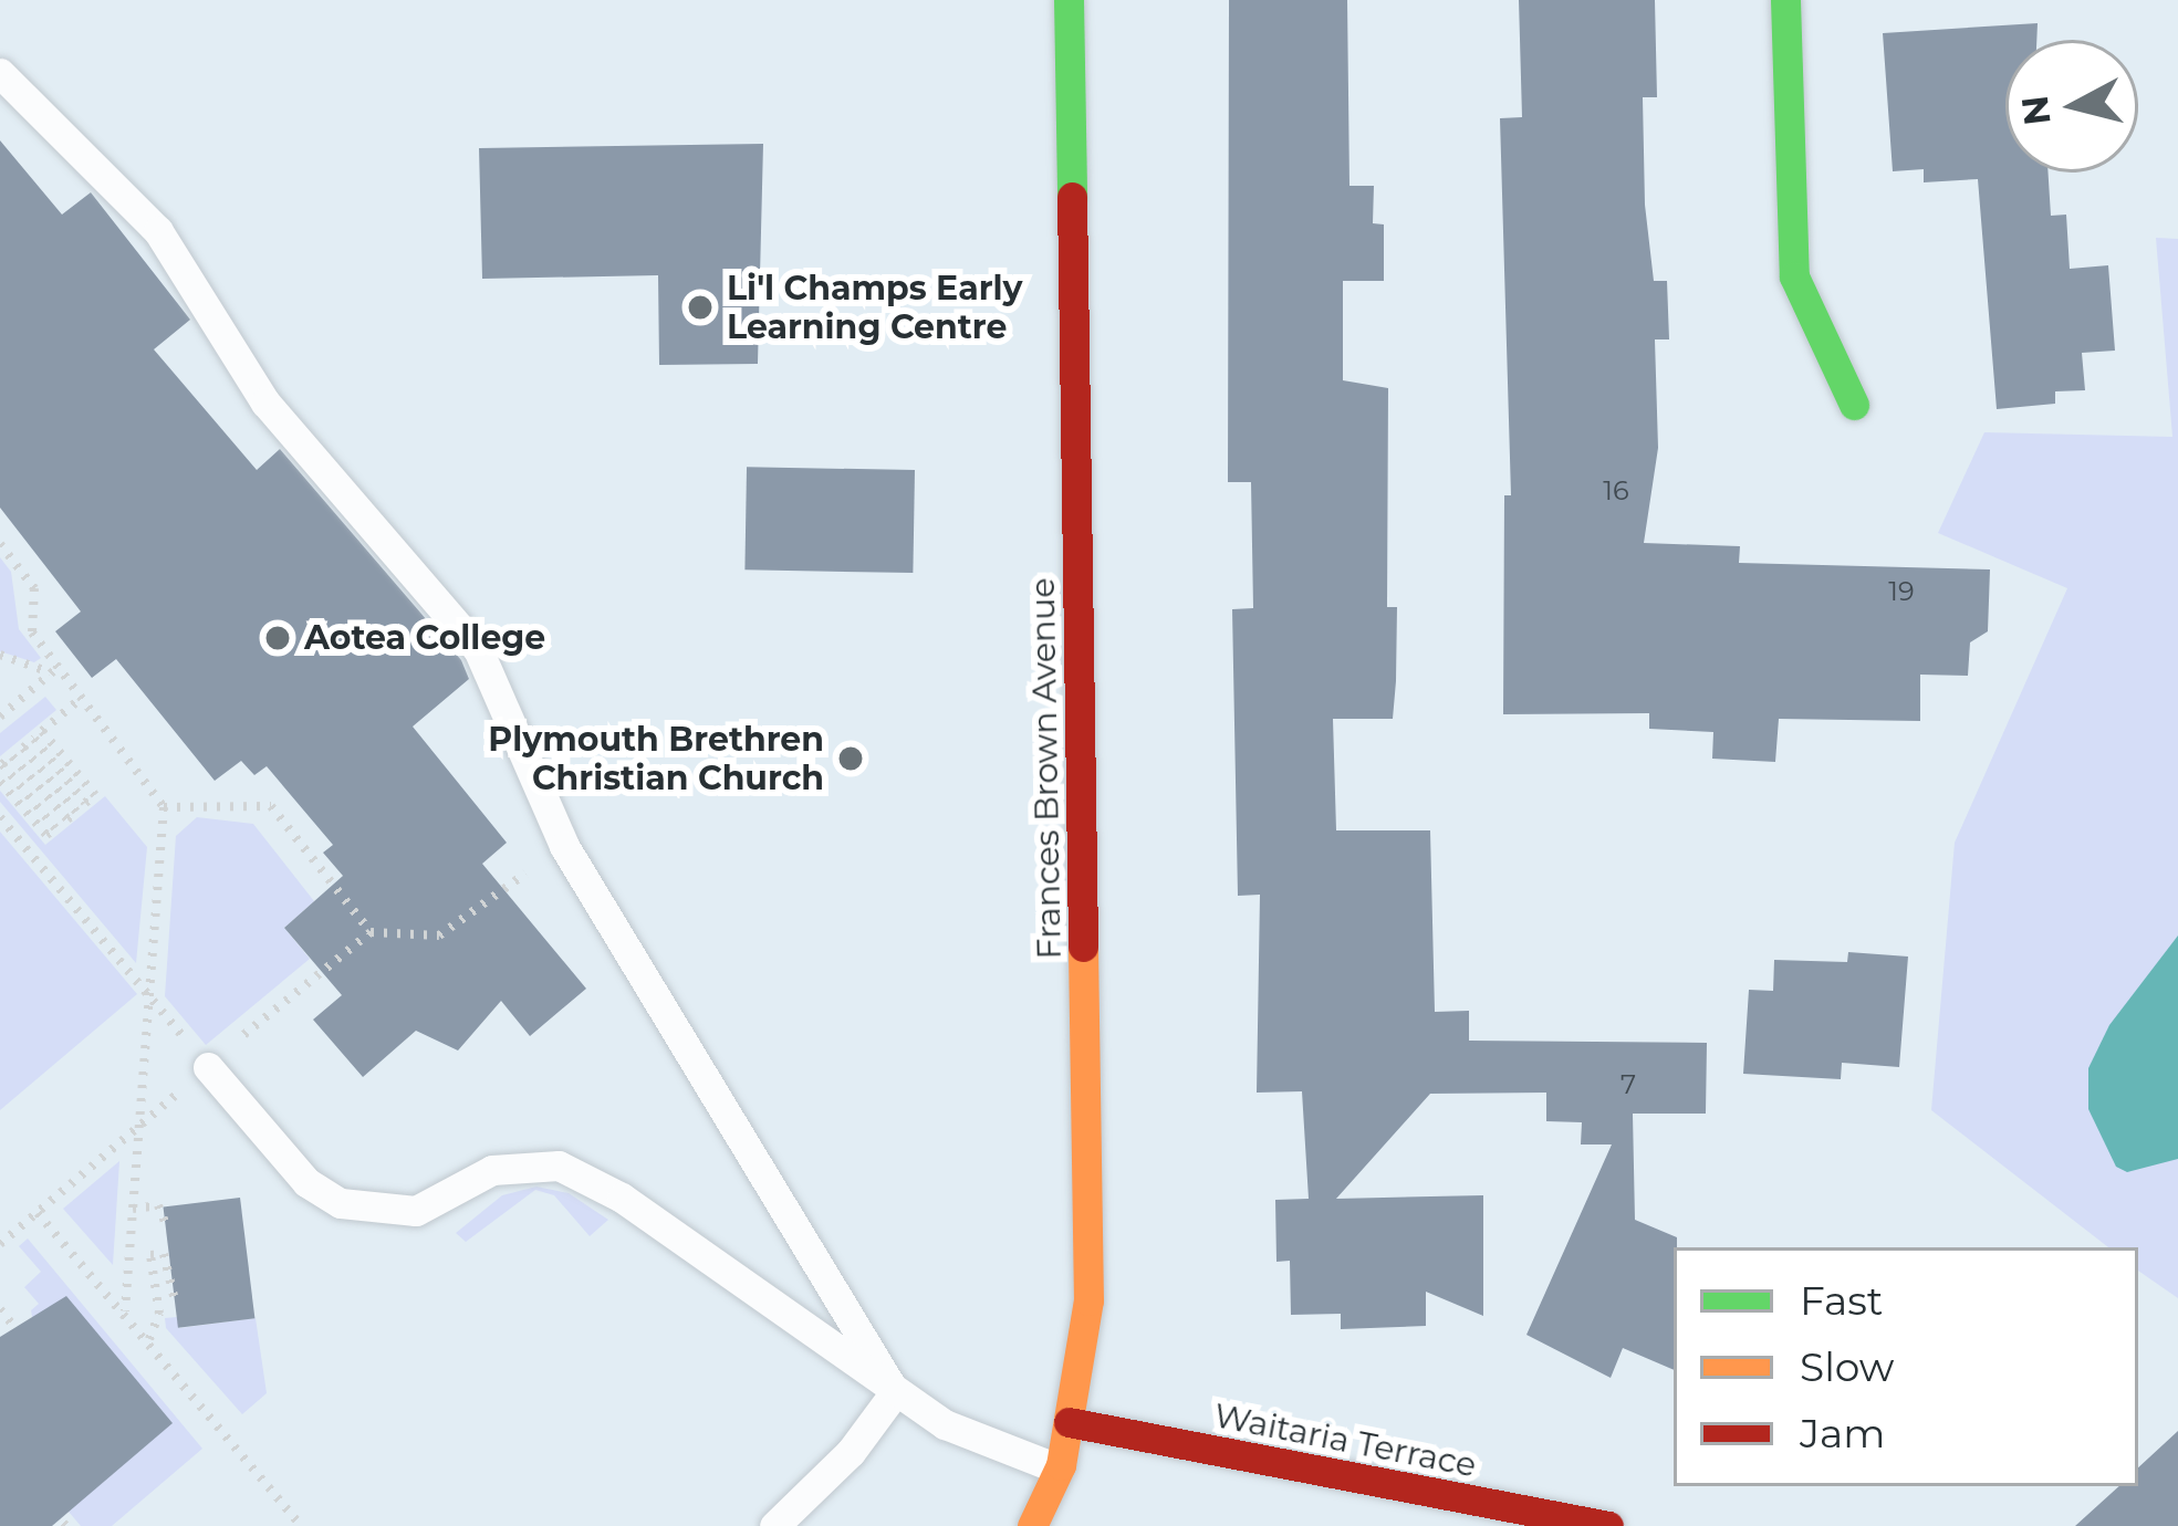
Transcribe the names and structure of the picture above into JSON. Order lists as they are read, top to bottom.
{
  "streets": {
    "street": ["Frances Brown Avenue", "Waitaria Terrace"]
  },
  "crossings": [
    ["Frances Brown Avenue", "Waitaria Terrace"]
  ],
  "places": ["Li'l Champs Early Learning Centre", "Aotea College", "Plymouth Brethren Christian Church"],
  "house_numbers": ["16", "19", "7"],
  "legend": ["Fast", "Slow", "Jam"],
  "north": "left"
}
